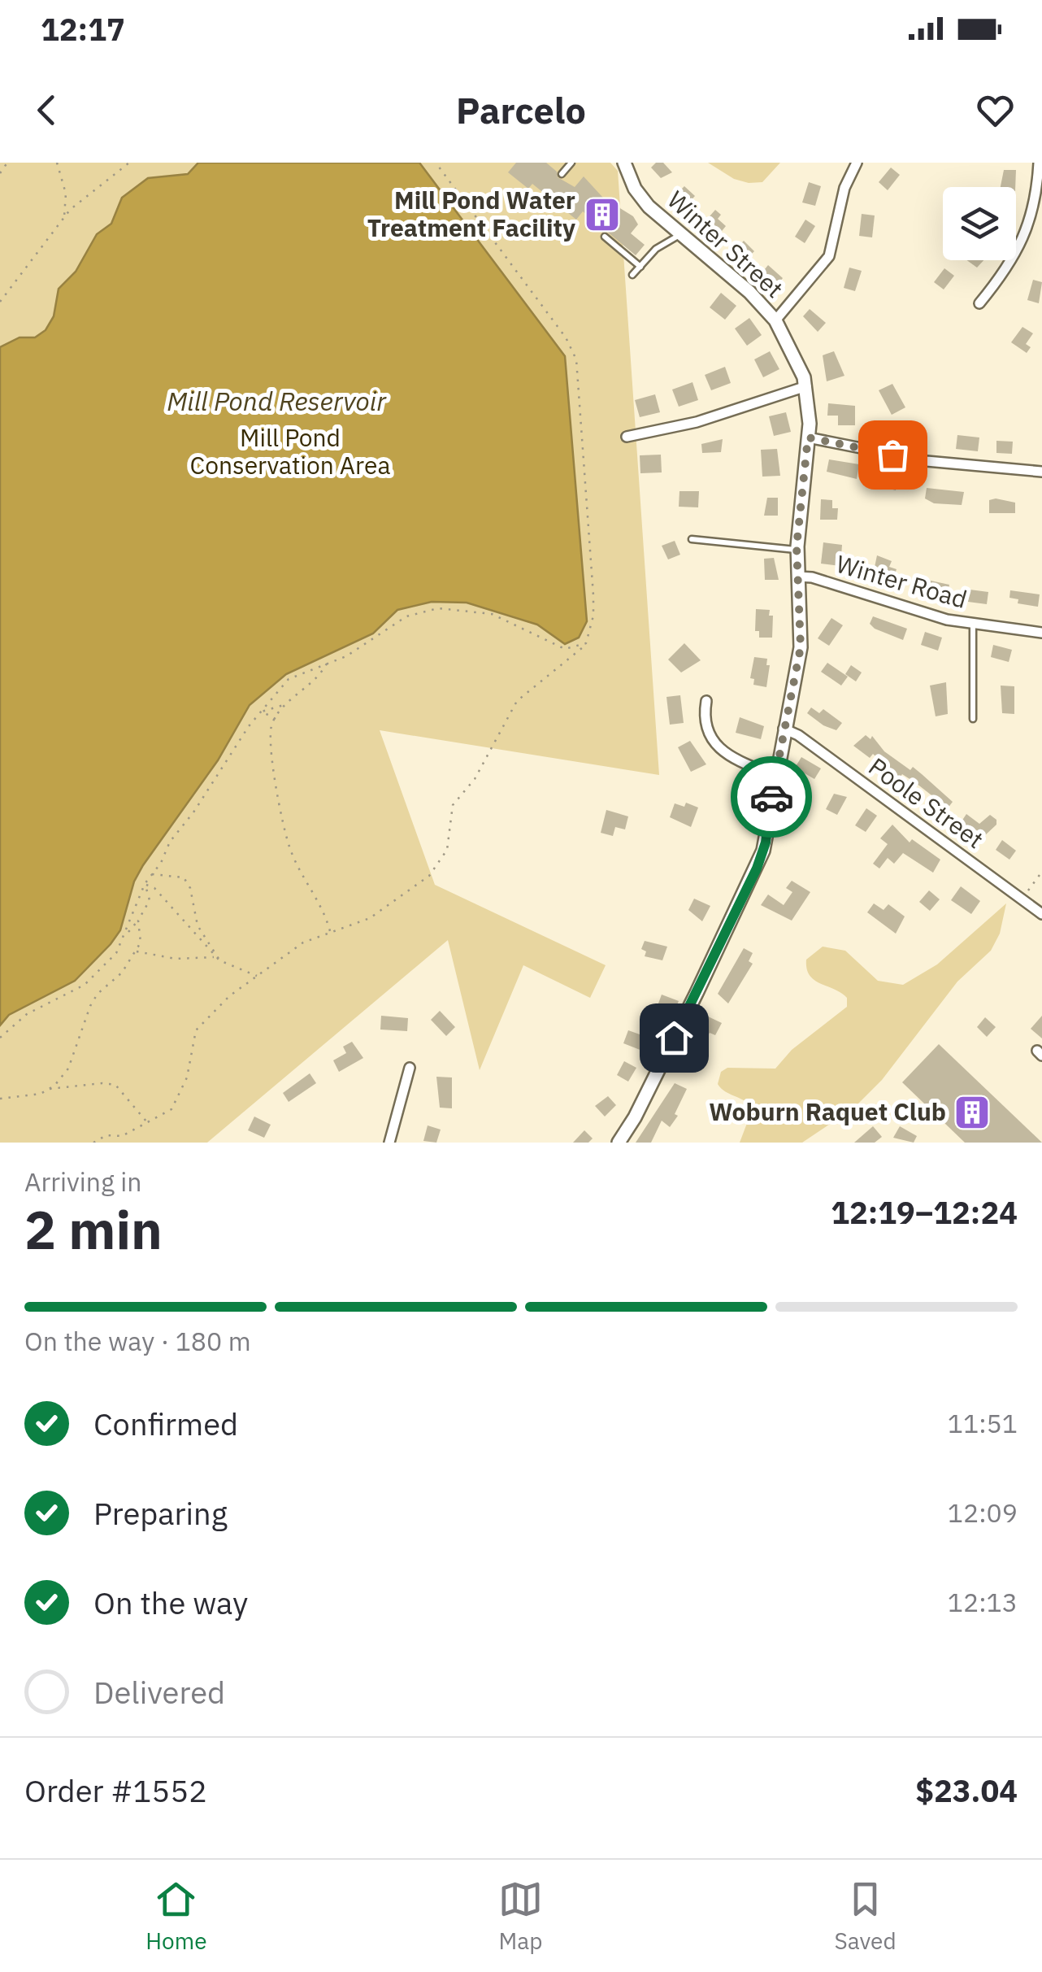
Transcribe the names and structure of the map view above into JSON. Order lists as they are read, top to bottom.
{
  "streets": {
    "street": ["Winter Street", "Winter Road", "Poole Street"]
  },
  "crossings": [
    ["Winter Street", "Winter Road"],
    ["Winter Street", "Poole Street"]
  ],
  "water": ["Mill Pond Reservoir"],
  "parks": ["Mill Pond Conservation Area"],
  "places": {
    "building": ["Mill Pond Water Treatment Facility", "Woburn Raquet Club"]
  },
  "page": {
    "status": "12:17",
    "header": "Parcelo",
    "heading": ["2 min", "Arriving in", "12:19–12:24"],
    "panel": ["Order #1552", "$23.04"],
    "bar": "On the way · 180 m",
    "list": [
      ["Confirmed", "11:51"],
      ["Preparing", "12:09"],
      ["On the way", "12:13"],
      "Delivered"
    ],
    "tabs": ["Home", "Map", "Saved"]
  }
}
